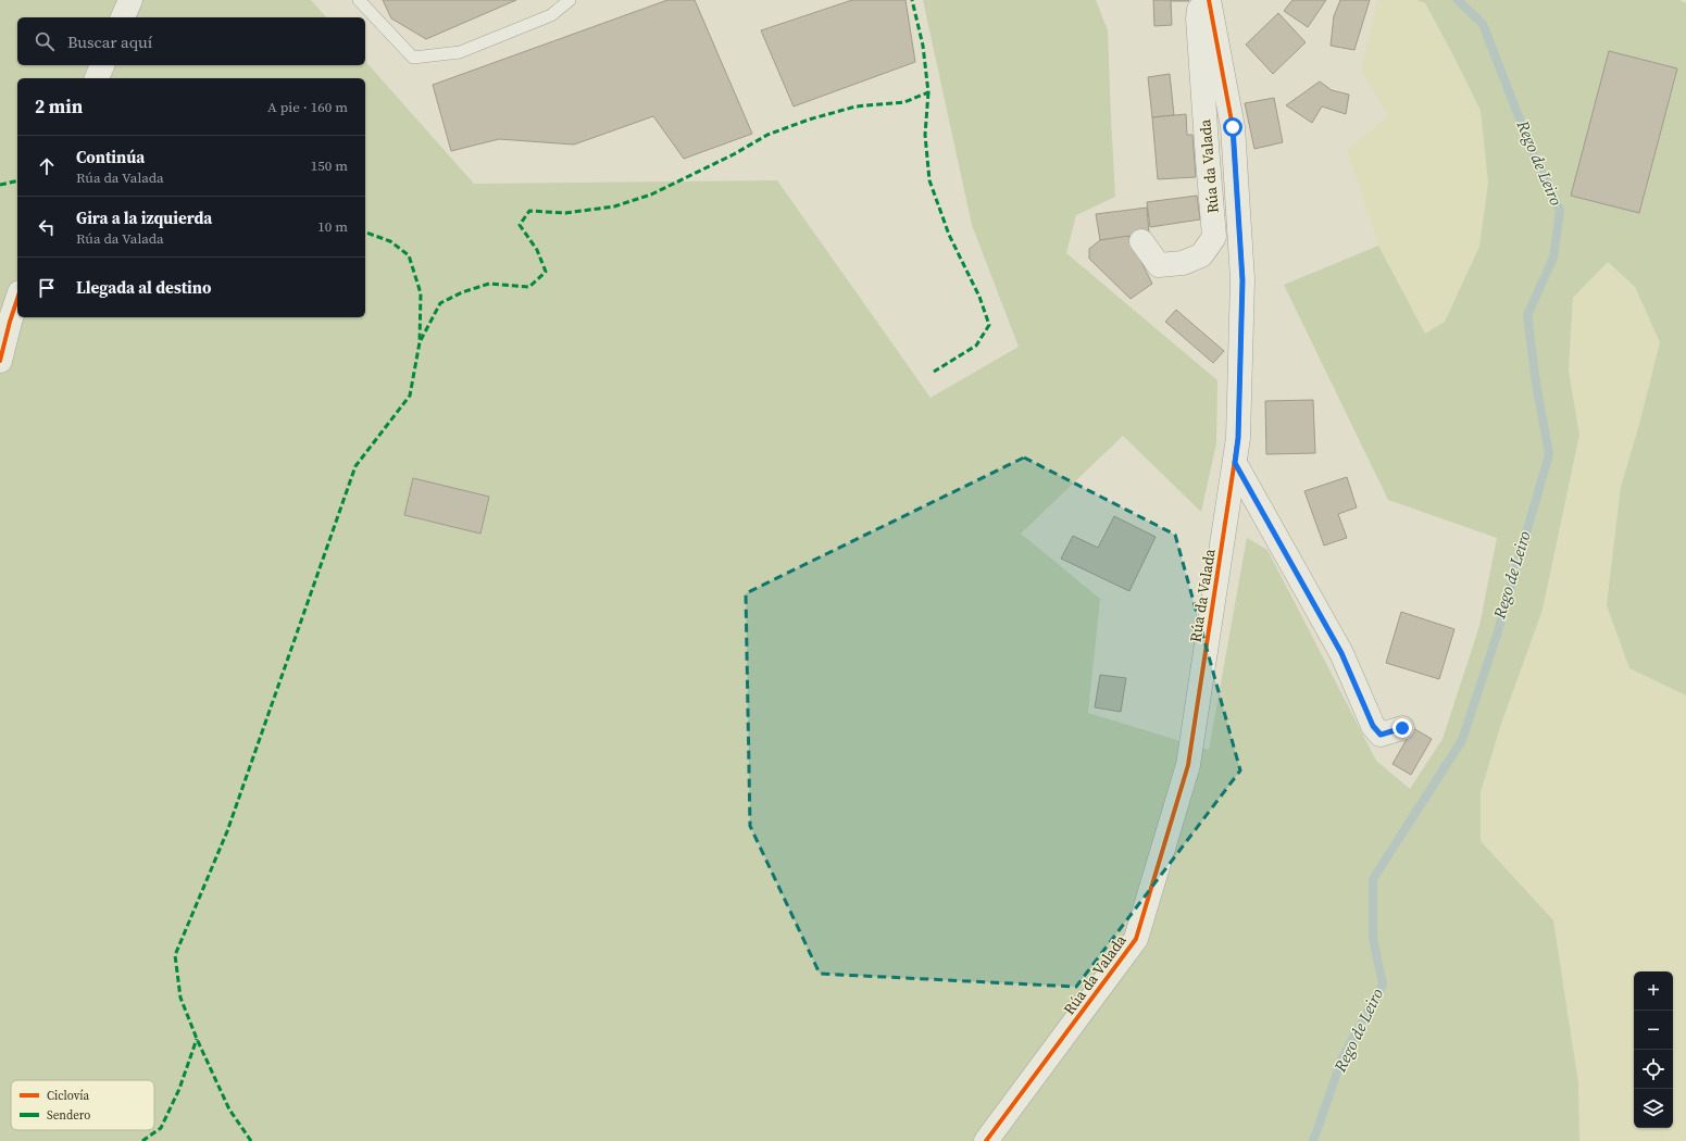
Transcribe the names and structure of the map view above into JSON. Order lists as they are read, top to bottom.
{
  "streets": {
    "street": ["Rúa da Valada"]
  },
  "water": ["Rego de Leiro"],
  "legend": ["Ciclovía", "Sendero"],
  "page": {
    "search": "Buscar aquí",
    "heading": ["2 min", "A pie · 160 m"],
    "list": [
      ["Continúa", "Rúa da Valada", "150 m"],
      ["Gira a la izquierda", "Rúa da Valada", "10 m"],
      "Llegada al destino"
    ],
    "map_buttons": ["+", "−"]
  }
}
